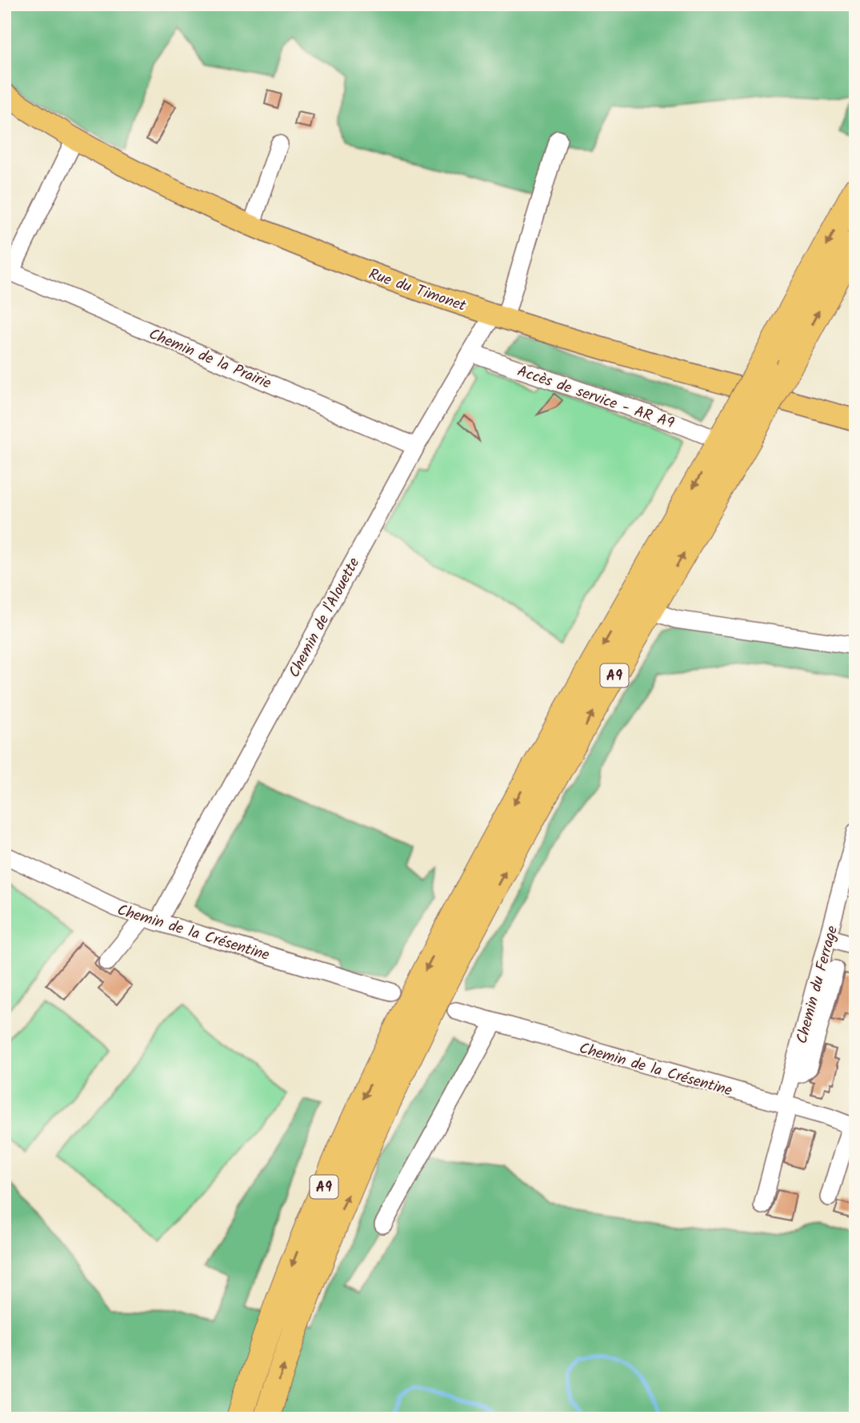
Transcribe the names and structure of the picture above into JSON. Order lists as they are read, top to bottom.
{
  "streets": {
    "highway": ["A9"],
    "main road": ["Rue du Timonet"],
    "street": [
      "Chemin de la Prairie",
      "Accès de service - AR A9",
      "Chemin de l'Alouette",
      "Chemin de la Crésentine",
      "Chemin du Ferrage"
    ]
  },
  "crossings": [
    ["Rue du Timonet", "Chemin de l'Alouette"],
    ["Chemin de la Prairie", "Chemin de l'Alouette"],
    ["Accès de service - AR A9", "Chemin de l'Alouette"],
    ["Accès de service - AR A9", "A9"],
    ["Chemin de l'Alouette", "Chemin de la Crésentine"],
    ["Chemin de la Crésentine", "Chemin du Ferrage"]
  ]
}
